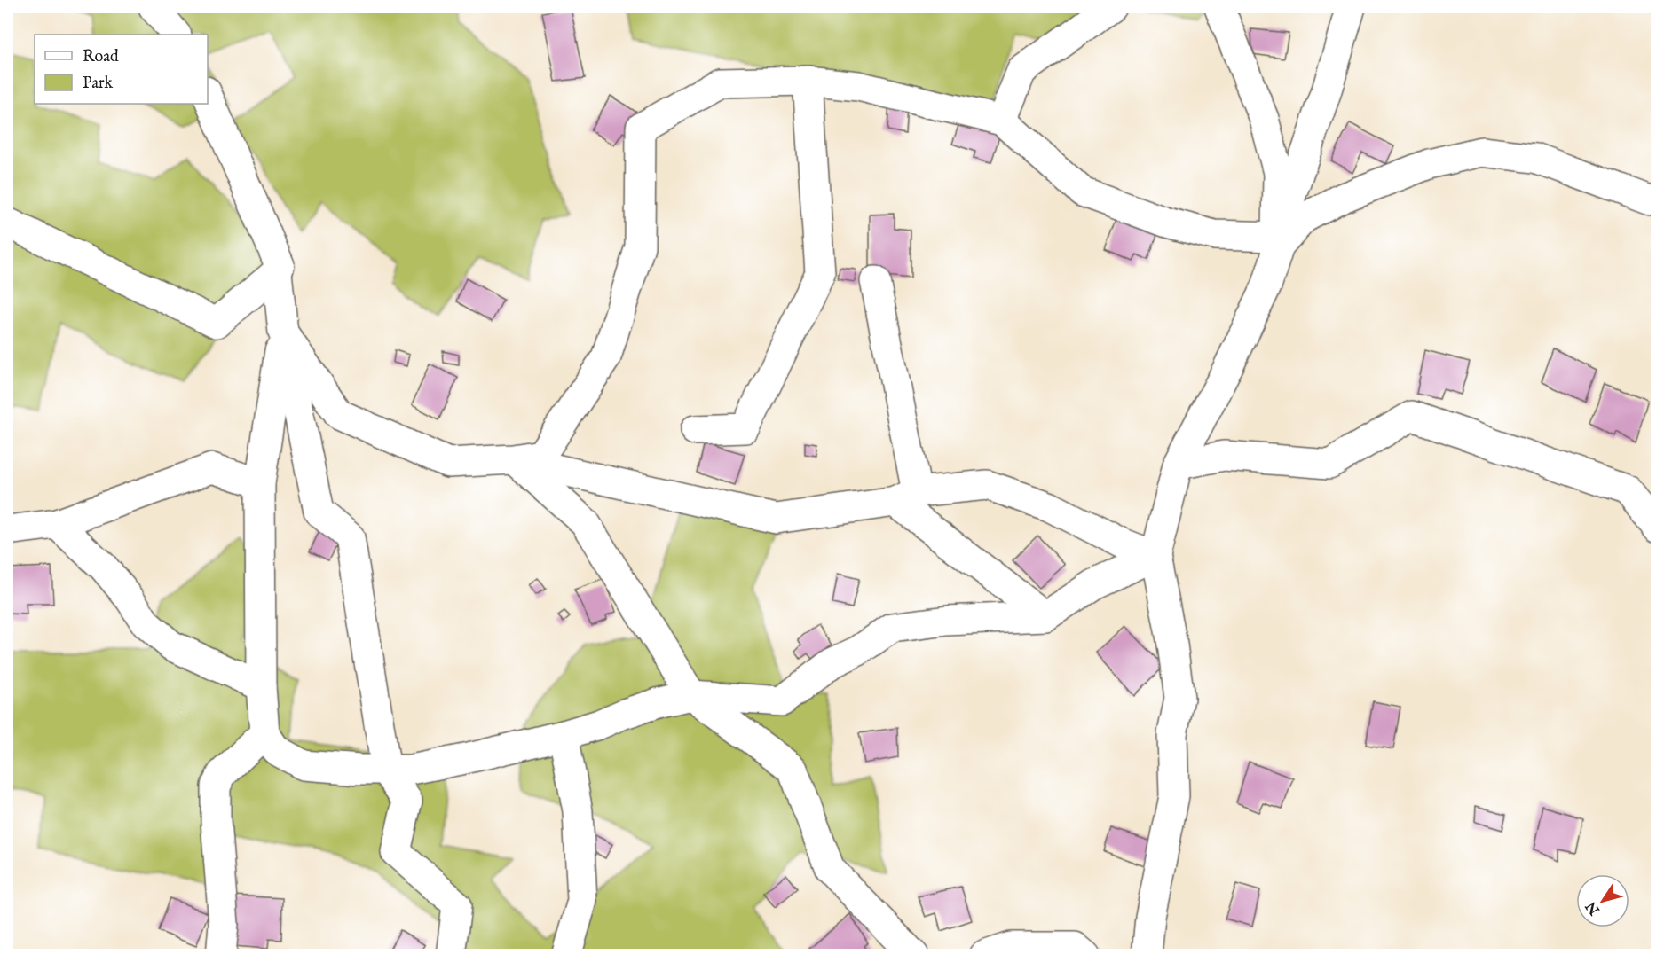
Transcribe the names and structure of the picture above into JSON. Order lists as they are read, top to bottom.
{
  "legend": ["Road", "Park"],
  "north": "bottom left"
}
